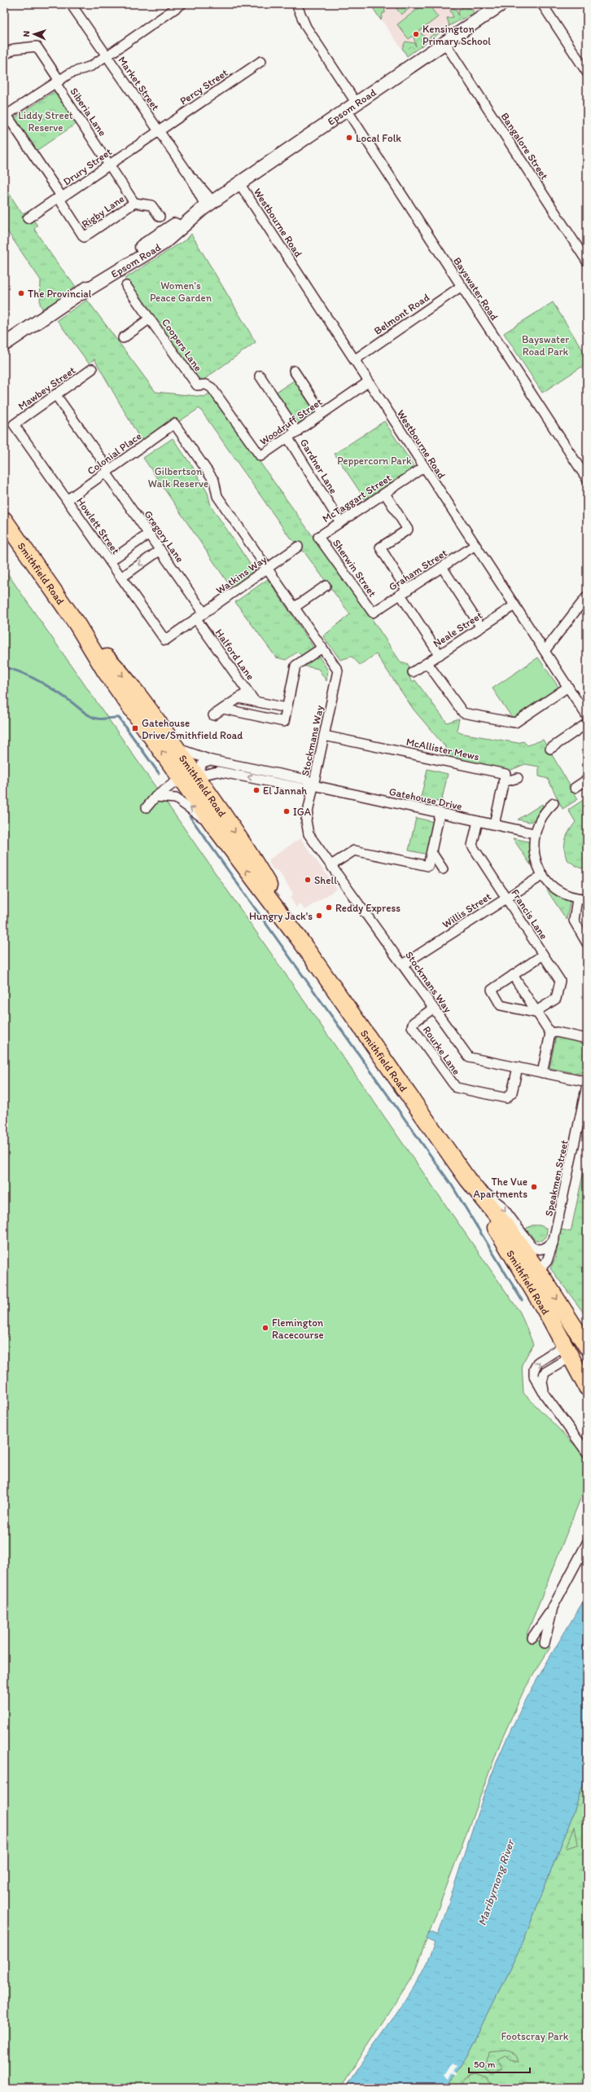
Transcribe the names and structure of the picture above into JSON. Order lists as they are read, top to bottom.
{
  "streets": {
    "highway": ["Smithfield Road"],
    "street": [
      "Market Street",
      "Percy Street",
      "Epsom Road",
      "Siberia Lane",
      "Bangalore Street",
      "Drury Street",
      "Rigby Lane",
      "Westbourne Road",
      "Bayswater Road",
      "Belmont Road",
      "Coopers Lane",
      "Mawbey Street",
      "Woodruff Street",
      "Colonial Place",
      "Gardner Lane",
      "McTaggart Street",
      "Howlett Street",
      "Gregory Lane",
      "Sherwin Street",
      "Graham Street",
      "Watkins Way",
      "Neale Street",
      "Halford Lane",
      "Stockmans Way",
      "McAllister Mews",
      "Gatehouse Drive",
      "Willis Street",
      "Francis Lane",
      "Rourke Lane",
      "Speakmen Street"
    ]
  },
  "crossings": [
    ["Market Street", "Percy Street"],
    ["Market Street", "Epsom Road"],
    ["Market Street", "Drury Street"],
    ["Percy Street", "Drury Street"],
    ["Epsom Road", "Bangalore Street"],
    ["Epsom Road", "Westbourne Road"],
    ["Epsom Road", "Bayswater Road"],
    ["Siberia Lane", "Drury Street"],
    ["Siberia Lane", "Rigby Lane"],
    ["Drury Street", "Rigby Lane"],
    ["Westbourne Road", "Belmont Road"],
    ["Westbourne Road", "Woodruff Street"],
    ["Westbourne Road", "McTaggart Street"],
    ["Westbourne Road", "Graham Street"],
    ["Westbourne Road", "Neale Street"],
    ["Bayswater Road", "Belmont Road"],
    ["Coopers Lane", "Woodruff Street"],
    ["Mawbey Street", "Howlett Street"],
    ["Mawbey Street", "Gregory Lane"],
    ["Woodruff Street", "Gardner Lane"],
    ["Colonial Place", "Howlett Street"],
    ["Colonial Place", "Gregory Lane"],
    ["Colonial Place", "Stockmans Way"],
    ["Gardner Lane", "McTaggart Street"],
    ["McTaggart Street", "Sherwin Street"],
    ["Howlett Street", "Watkins Way"],
    ["Gregory Lane", "Watkins Way"],
    ["Sherwin Street", "Graham Street"],
    ["Smithfield Road", "Gatehouse Drive"],
    ["Smithfield Road", "Speakmen Street"],
    ["Watkins Way", "Halford Lane"],
    ["Watkins Way", "Stockmans Way"],
    ["Stockmans Way", "McAllister Mews"],
    ["Stockmans Way", "Gatehouse Drive"],
    ["Stockmans Way", "Willis Street"],
    ["Stockmans Way", "Rourke Lane"],
    ["Gatehouse Drive", "Francis Lane"],
    ["Willis Street", "Francis Lane"]
  ],
  "water": ["Maribyrnong River"],
  "parks": [
    "Liddy Street Reserve",
    "Women's Peace Garden",
    "Bayswater Road Park",
    "Peppercorn Park",
    "Gilbertson Walk Reserve",
    "Footscray Park"
  ],
  "places": {
    "other": [
      "Kensington Primary School",
      "Local Folk",
      "The Provincial",
      "El Jannah",
      "IGA",
      "Shell",
      "Reddy Express",
      "Hungry Jack's",
      "The Vue Apartments",
      "Flemington Racecourse"
    ],
    "transit": ["Gatehouse Drive/Smithfield Road"]
  },
  "scale_bar": "50 m",
  "north": "left"
}
